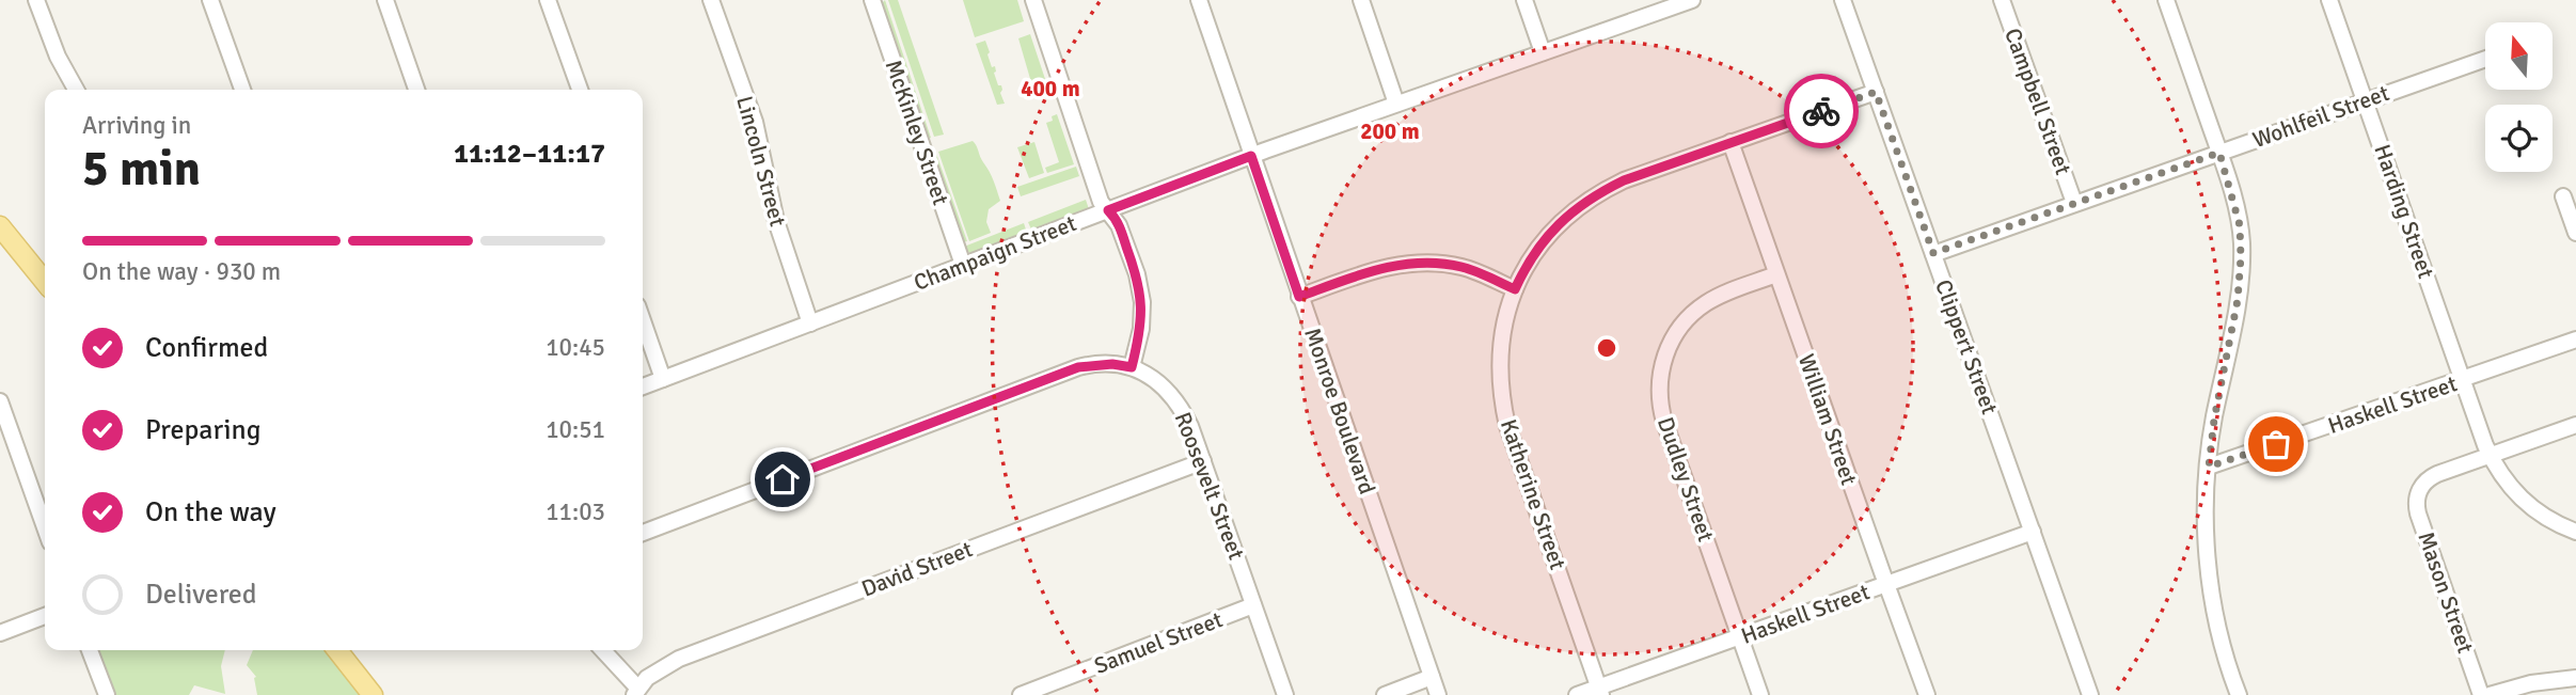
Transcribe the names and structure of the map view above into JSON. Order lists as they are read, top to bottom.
{
  "streets": {
    "street": [
      "Campbell Street",
      "Wohlfeil Street",
      "McKinley Street",
      "Lincoln Street",
      "Harding Street",
      "Champaign Street",
      "Clippert Street",
      "Haskell Street",
      "Monroe Boulevard",
      "William Street",
      "Dudley Street",
      "Roosevelt Street",
      "Katherine Street",
      "David Street",
      "Mason Street",
      "Samuel Street"
    ]
  },
  "crossings": [
    ["Campbell Street", "Wohlfeil Street"],
    ["Wohlfeil Street", "Harding Street"],
    ["Wohlfeil Street", "Clippert Street"],
    ["McKinley Street", "Champaign Street"],
    ["Lincoln Street", "Champaign Street"],
    ["Harding Street", "Haskell Street"],
    ["Harding Street", "Mason Street"],
    ["Champaign Street", "Monroe Boulevard"],
    ["Clippert Street", "Haskell Street"],
    ["Haskell Street", "William Street"],
    ["Haskell Street", "Dudley Street"],
    ["Haskell Street", "Katherine Street"],
    ["William Street", "Dudley Street"],
    ["Roosevelt Street", "David Street"],
    ["Roosevelt Street", "Samuel Street"]
  ],
  "north": "top",
  "page": {
    "heading": ["5 min", "Arriving in", "11:12–11:17"],
    "bar": "On the way · 930 m",
    "list": [
      ["Confirmed", "10:45"],
      ["Preparing", "10:51"],
      ["On the way", "11:03"],
      "Delivered"
    ]
  },
  "rings": ["400 m", "200 m"]
}
